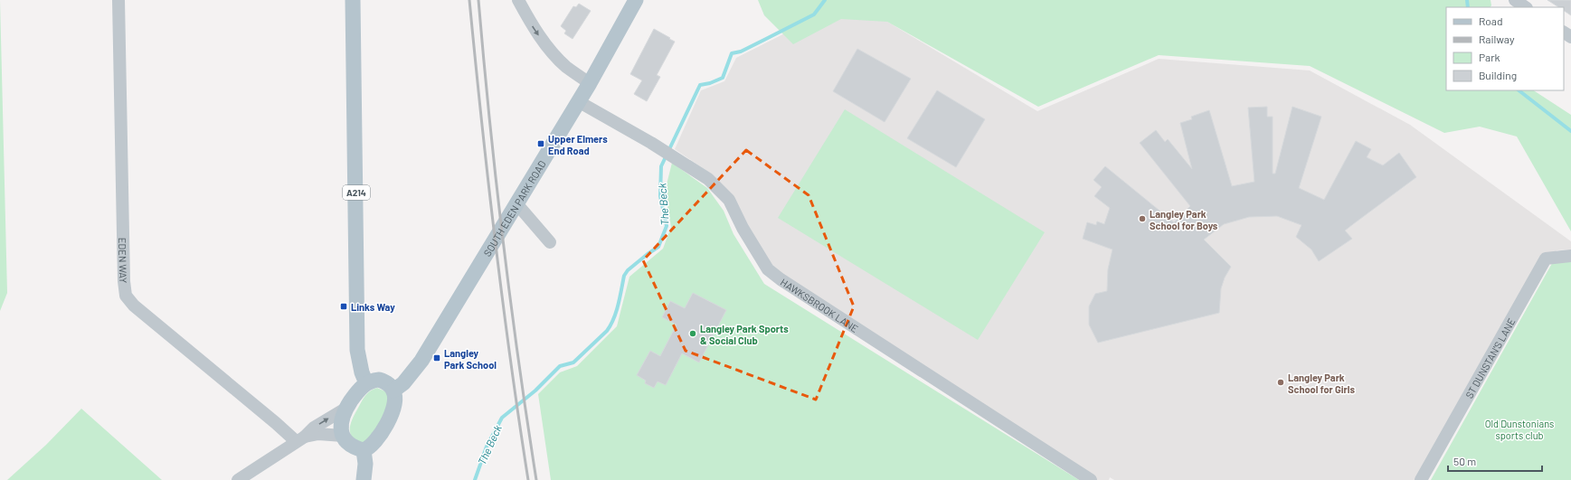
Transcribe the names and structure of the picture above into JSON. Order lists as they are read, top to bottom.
{
  "streets": {
    "main road": ["A214", "SOUTH EDEN PARK ROAD"],
    "street": ["EDEN WAY", "HAWKSBROOK LANE", "ST DUNSTAN'S LANE"]
  },
  "crossings": [
    ["A214", "SOUTH EDEN PARK ROAD"],
    ["SOUTH EDEN PARK ROAD", "HAWKSBROOK LANE"]
  ],
  "water": ["The Beck"],
  "parks": ["Old Dunstonians sports club"],
  "places": {
    "transit": ["Upper Elmers End Road", "Links Way", "Langley Park School"],
    "other": ["Langley Park School for Boys", "Langley Park Sports & Social Club", "Langley Park School for Girls"]
  },
  "legend": [
    "Road",
    "Railway",
    "Park",
    "Building"
  ],
  "scale_bar": "50 m"
}
